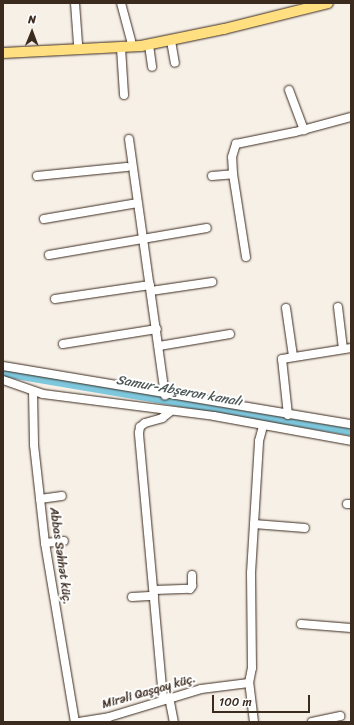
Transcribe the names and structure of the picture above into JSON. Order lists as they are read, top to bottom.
{
  "streets": {
    "street": ["Abbas Səhhət küç.", "Mirəli Qaşqay küç."]
  },
  "water": ["Samur-Abşeron kanalı"],
  "scale_bar": "100 m",
  "north": "top"
}
